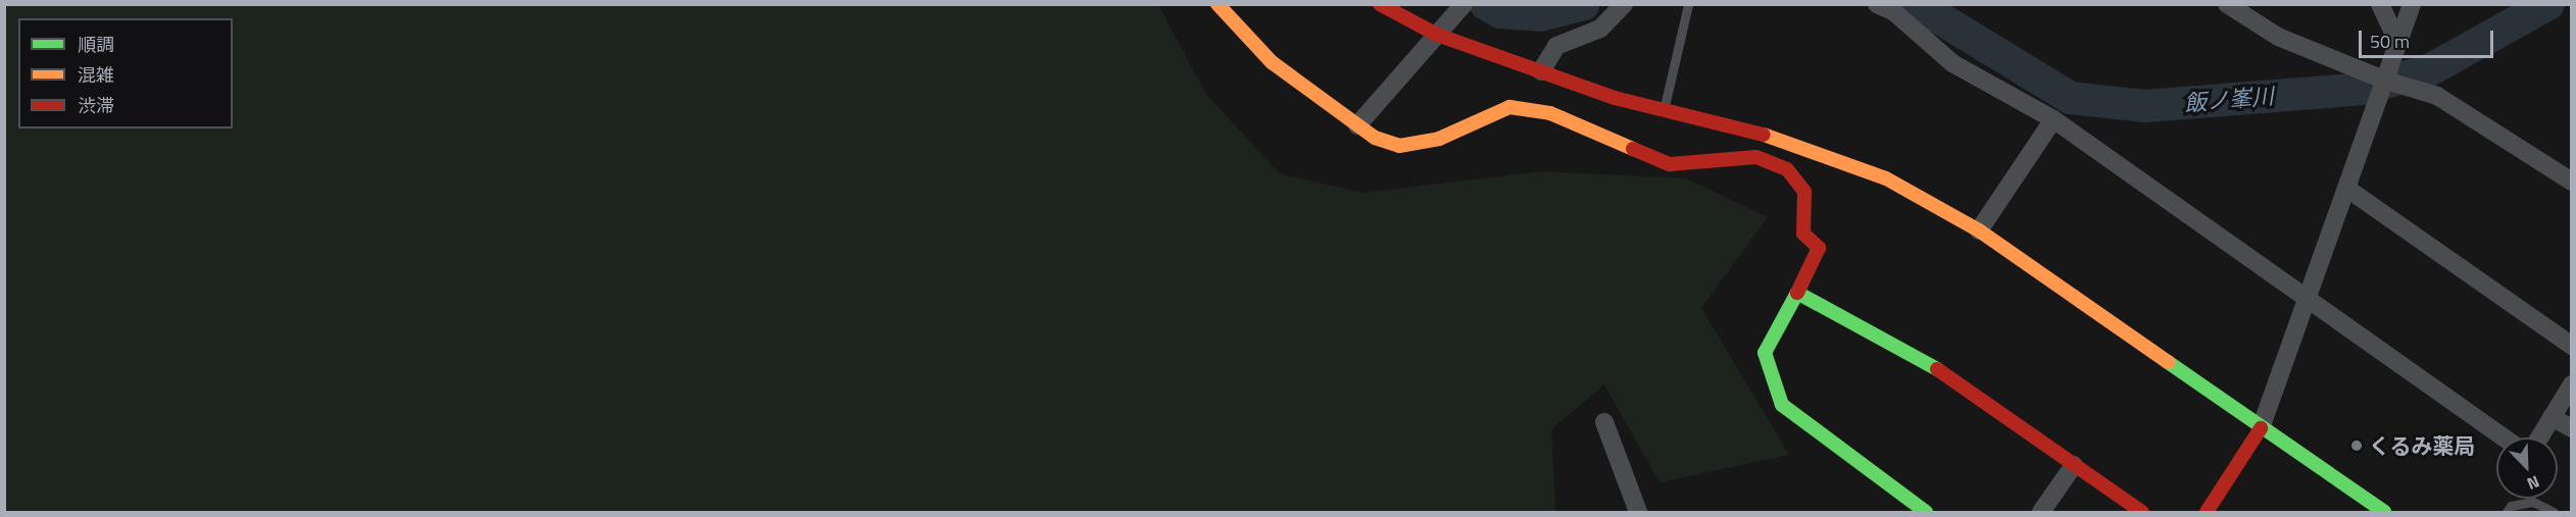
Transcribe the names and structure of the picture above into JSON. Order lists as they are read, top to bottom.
{
  "water": ["飯ノ峯川"],
  "places": ["くるみ薬局"],
  "legend": ["順調", "混雑", "渋滞"],
  "scale_bar": "50 m",
  "north": "bottom right"
}
